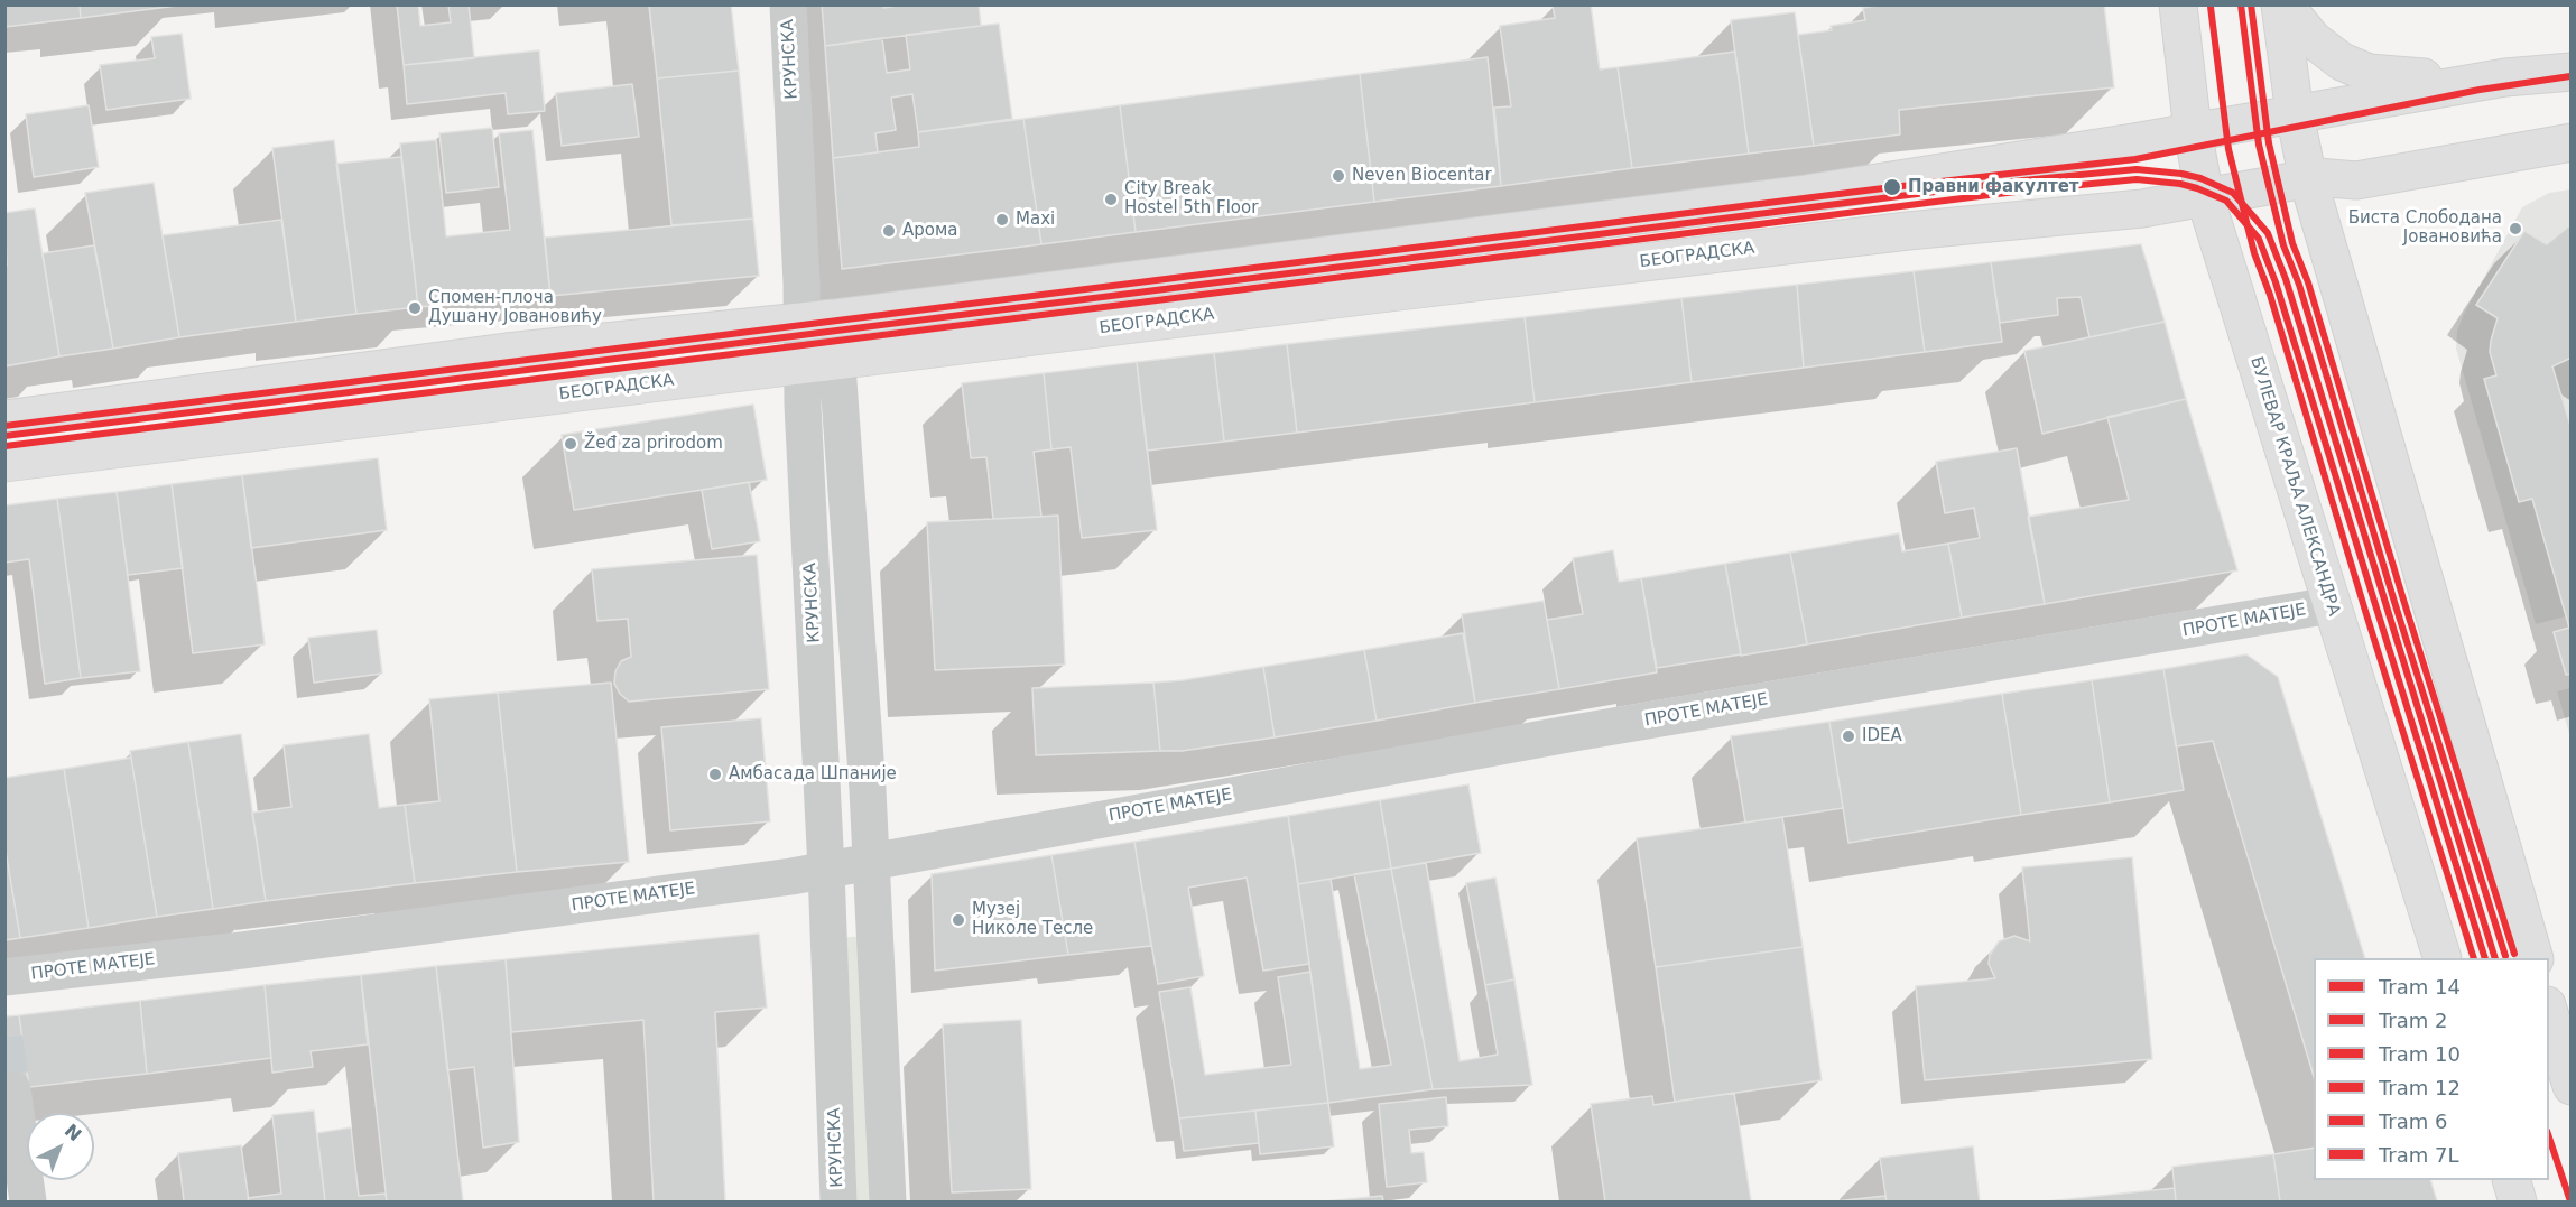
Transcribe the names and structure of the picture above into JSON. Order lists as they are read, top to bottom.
{
  "streets": {
    "main road": ["БЕОГРАДСКА", "БУЛЕВАР КРАЉА АЛЕКСАНДРА"],
    "street": ["КРУНСКА", "ПРОТЕ МАТЕЈЕ"]
  },
  "crossings": [
    ["КРУНСКА", "БЕОГРАДСКА"],
    ["КРУНСКА", "ПРОТЕ МАТЕЈЕ"],
    ["БЕОГРАДСКА", "БУЛЕВАР КРАЉА АЛЕКСАНДРА"],
    ["БУЛЕВАР КРАЉА АЛЕКСАНДРА", "ПРОТЕ МАТЕЈЕ"]
  ],
  "places": [
    "Neven Biocentar",
    "Правни факултет",
    "City Break Hostel 5th Floor",
    "Maxi",
    "Биста Слободана Јовановића",
    "Арома",
    "Спомен-плоча Душану Јовановићу",
    "Žeđ za prirodom",
    "IDEA",
    "Амбасада Шпаније",
    "Музеј Николе Тесле"
  ],
  "lines": [
    "tram line 12",
    "tram line 7L",
    "tram line 6",
    "tram line 10",
    "tram line 14",
    "tram line 2"
  ],
  "legend": [
    "Tram 14",
    "Tram 2",
    "Tram 10",
    "Tram 12",
    "Tram 6",
    "Tram 7L"
  ],
  "north": "top right"
}
